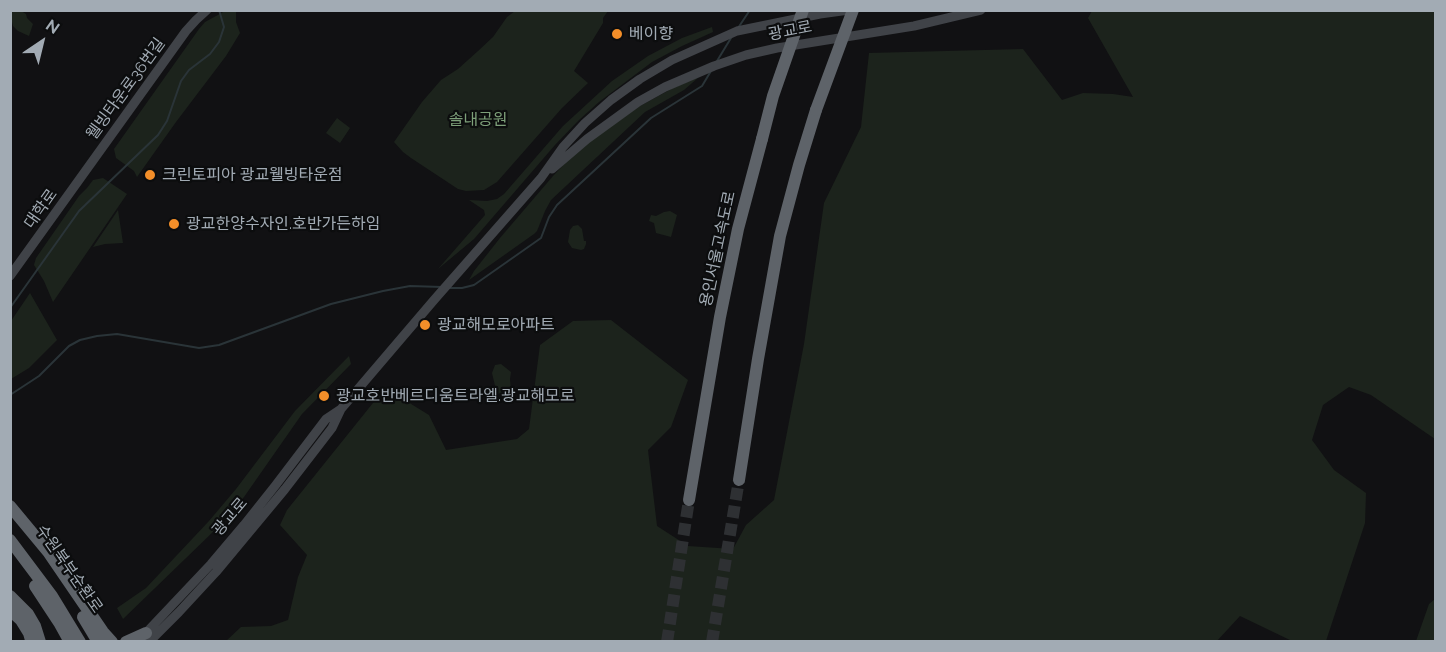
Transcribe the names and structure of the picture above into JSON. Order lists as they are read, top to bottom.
{
  "streets": {
    "highway": ["용인서울고속도로", "수원북부순환로"],
    "main road": ["광교로", "웰빙타운로36번길", "대학로"]
  },
  "crossings": [
    ["웰빙타운로36번길", "대학로"]
  ],
  "parks": ["솔내공원"],
  "places": [
    "베이향",
    "크린토피아 광교웰빙타운점",
    "광교한양수자인.호반가든하임",
    "광교해모로아파트",
    "광교호반베르디움트라엘.광교해모로"
  ],
  "north": "top right"
}
